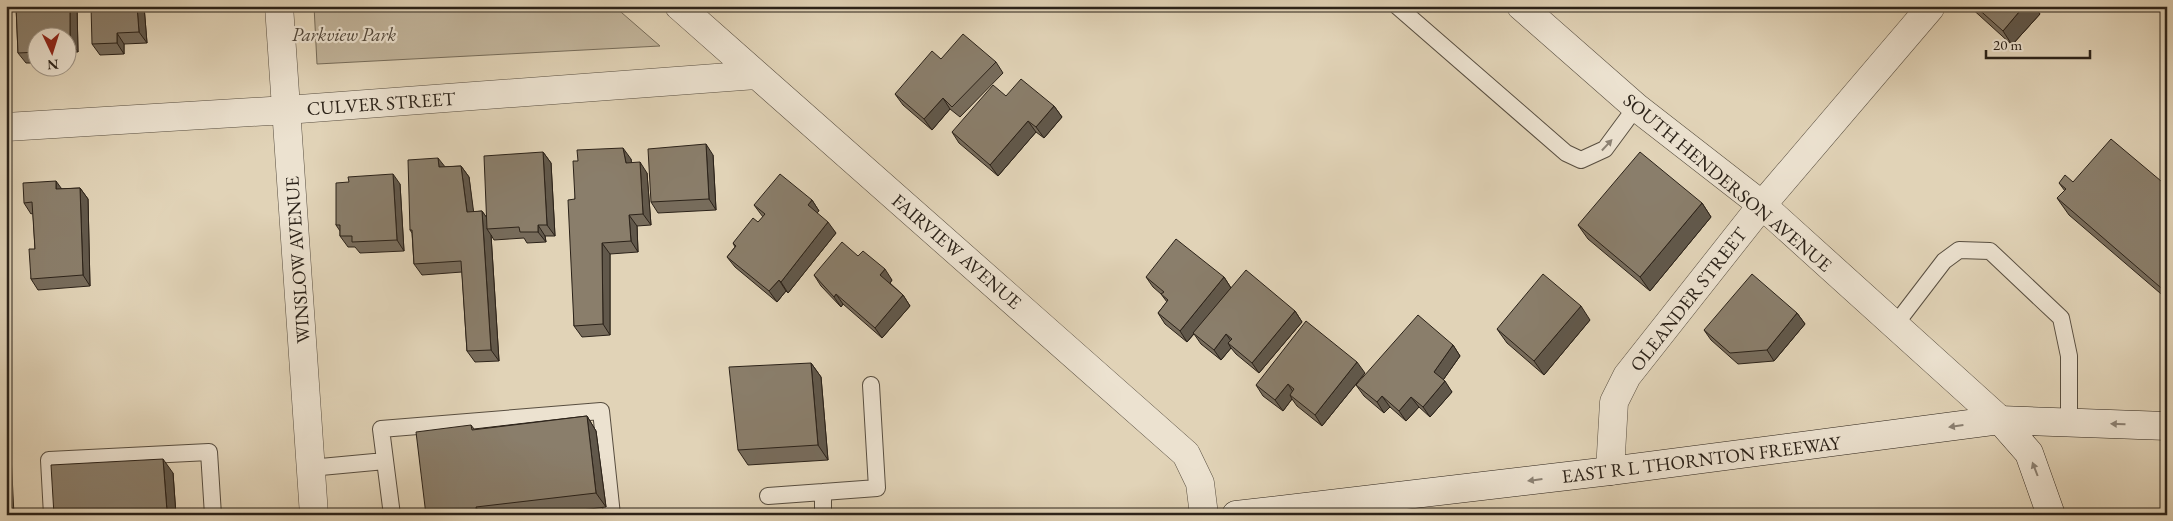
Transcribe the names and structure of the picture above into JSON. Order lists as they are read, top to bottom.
{
  "streets": {
    "street": [
      "CULVER STREET",
      "SOUTH HENDERSON AVENUE",
      "FAIRVIEW AVENUE",
      "WINSLOW AVENUE",
      "OLEANDER STREET",
      "EAST R L THORNTON FREEWAY"
    ]
  },
  "crossings": [
    ["CULVER STREET", "FAIRVIEW AVENUE"],
    ["CULVER STREET", "WINSLOW AVENUE"],
    ["SOUTH HENDERSON AVENUE", "OLEANDER STREET"],
    ["SOUTH HENDERSON AVENUE", "EAST R L THORNTON FREEWAY"],
    ["OLEANDER STREET", "EAST R L THORNTON FREEWAY"]
  ],
  "one_way": ["EAST R L THORNTON FREEWAY"],
  "parks": ["Parkview Park"],
  "scale_bar": "20 m",
  "north": "bottom"
}
